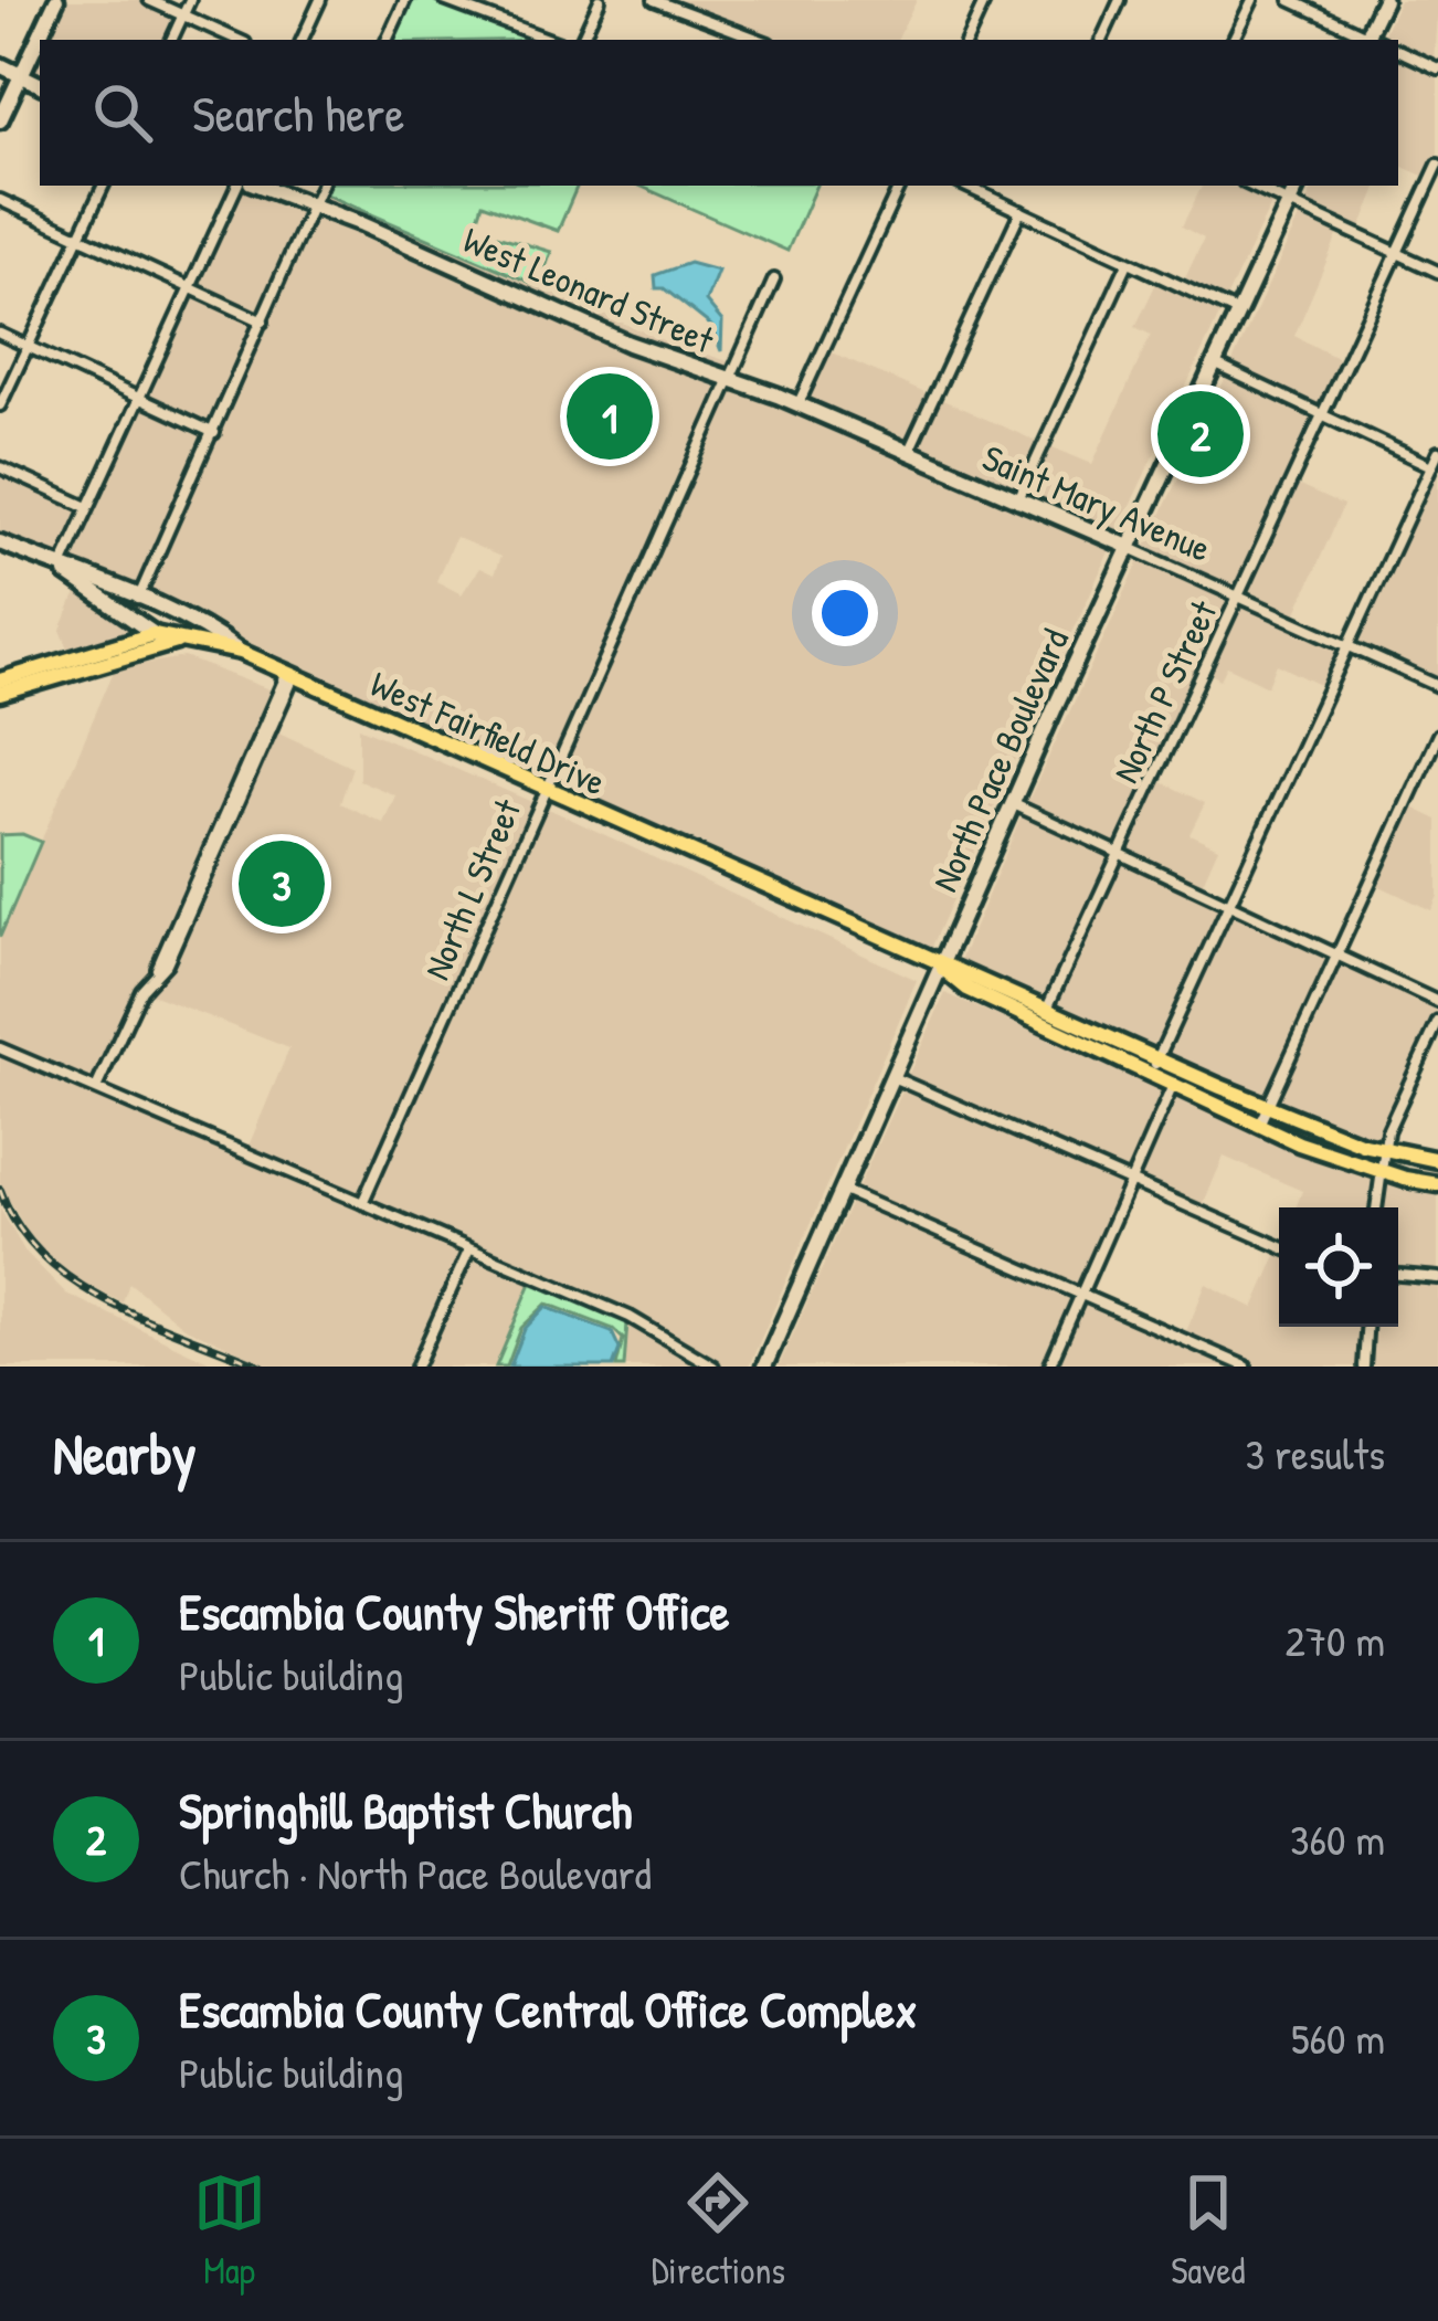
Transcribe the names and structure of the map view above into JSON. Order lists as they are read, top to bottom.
{
  "streets": {
    "main road": [
      "West Leonard Street",
      "Saint Mary Avenue",
      "West Fairfield Drive",
      "North Pace Boulevard"
    ],
    "street": ["North P Street", "North L Street"]
  },
  "crossings": [
    ["West Leonard Street", "Saint Mary Avenue"],
    ["West Leonard Street", "North L Street"],
    ["Saint Mary Avenue", "North P Street"],
    ["Saint Mary Avenue", "North Pace Boulevard"],
    ["Saint Mary Avenue", "North L Street"],
    ["North P Street", "West Fairfield Drive"],
    ["West Fairfield Drive", "North Pace Boulevard"],
    ["West Fairfield Drive", "North L Street"]
  ],
  "page": {
    "search": "Search here",
    "pins": ["1", "2", "3"],
    "heading": ["Nearby", "3 results"],
    "list": [
      {
        "mark": "1",
        "name": "Escambia County Sheriff Office",
        "note": "Public building",
        "value": "270 m"
      },
      {
        "mark": "2",
        "name": "Springhill Baptist Church",
        "note": "Church · North Pace Boulevard",
        "value": "360 m"
      },
      {
        "mark": "3",
        "name": "Escambia County Central Office Complex",
        "note": "Public building",
        "value": "560 m"
      }
    ],
    "nav": ["Map", "Directions", "Saved"]
  }
}
